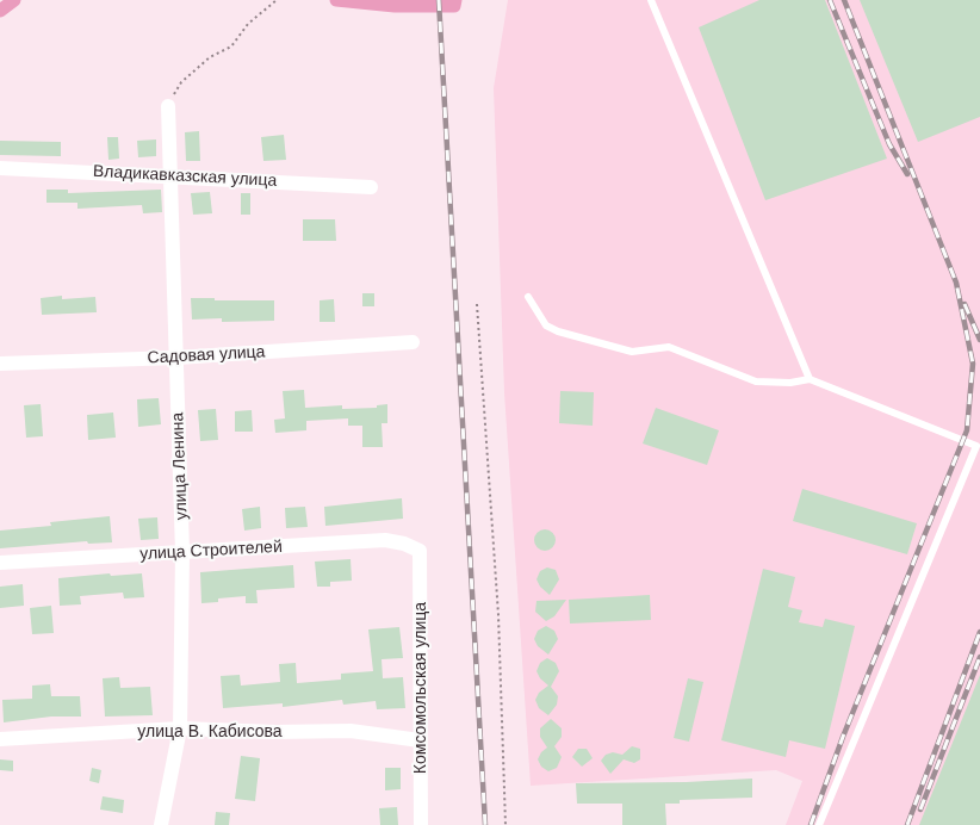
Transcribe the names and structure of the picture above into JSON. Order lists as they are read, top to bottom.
{
  "streets": {
    "street": [
      "Владикавказская улица",
      "Садовая улица",
      "улица Ленина",
      "улица Строителей",
      "Комсомольская улица",
      "улица В. Кабисова"
    ]
  },
  "crossings": [
    ["Владикавказская улица", "улица Ленина"],
    ["Садовая улица", "улица Ленина"],
    ["улица Ленина", "улица Строителей"],
    ["улица Ленина", "улица В. Кабисова"],
    ["улица Строителей", "Комсомольская улица"],
    ["Комсомольская улица", "улица В. Кабисова"]
  ]
}
